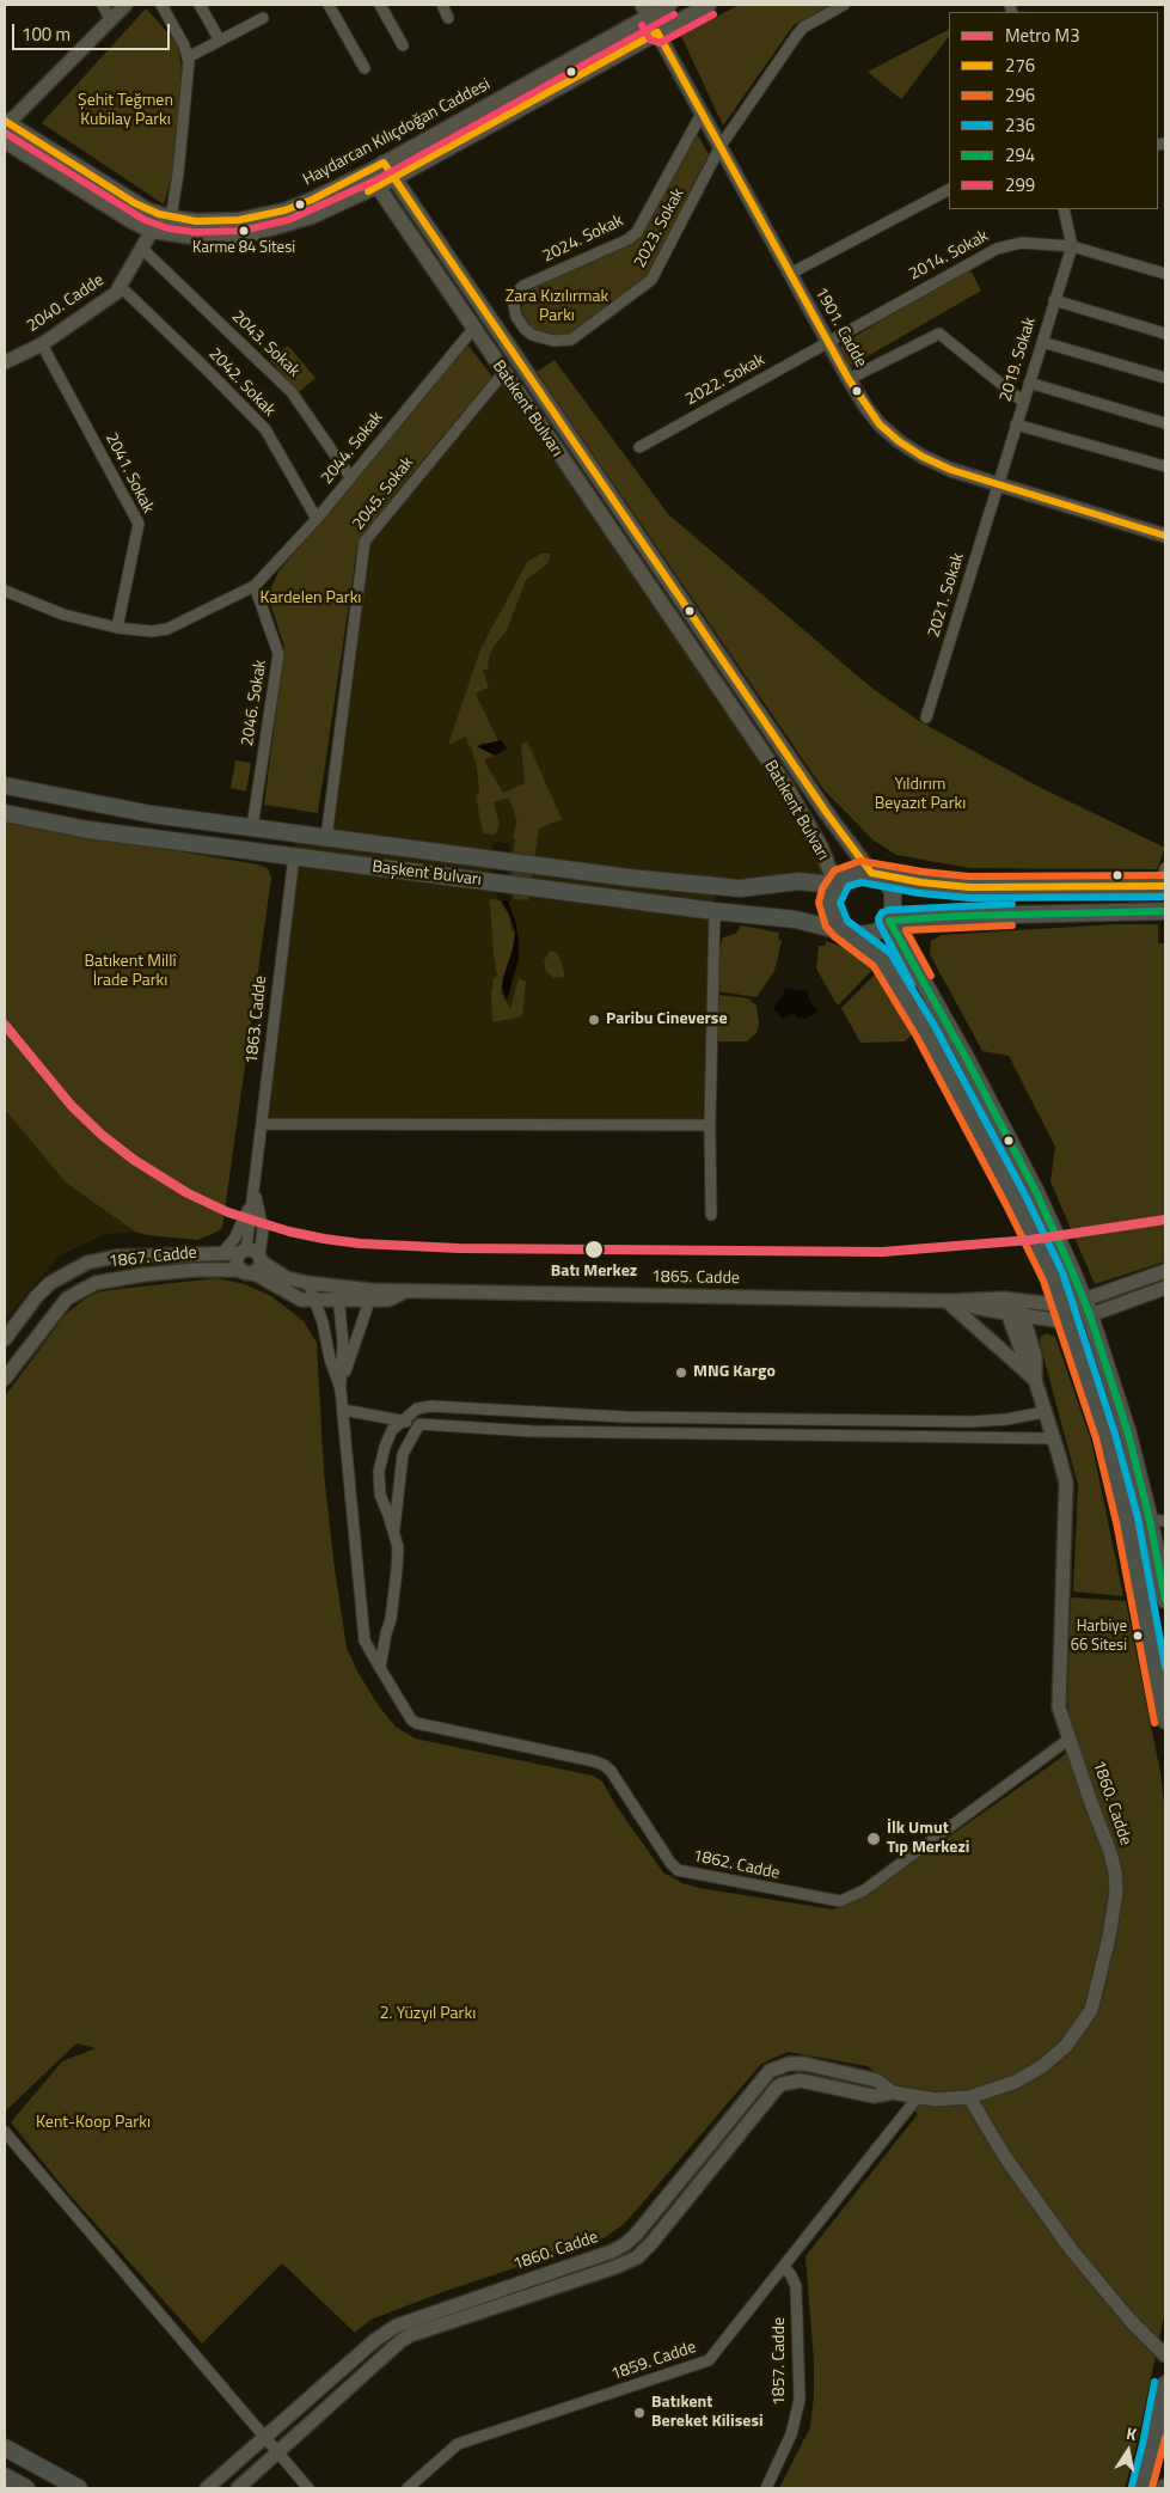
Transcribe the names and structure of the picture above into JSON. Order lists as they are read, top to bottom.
{
  "streets": {
    "main road": ["Haydarcan Kılıçdoğan Caddesi", "Batıkent Bulvarı", "Başkent Bulvarı"],
    "street": [
      "2023. Sokak",
      "2024. Sokak",
      "2014. Sokak",
      "2040. Cadde",
      "1901. Cadde",
      "2043. Sokak",
      "2019. Sokak",
      "2022. Sokak",
      "2042. Sokak",
      "2044. Sokak",
      "2041. Sokak",
      "2045. Sokak",
      "2021. Sokak",
      "2046. Sokak",
      "1863. Cadde",
      "1867. Cadde",
      "1865. Cadde",
      "1860. Cadde",
      "1862. Cadde",
      "1859. Cadde",
      "1857. Cadde"
    ]
  },
  "crossings": [
    ["Haydarcan Kılıçdoğan Caddesi", "1901. Cadde"],
    ["Haydarcan Kılıçdoğan Caddesi", "Batıkent Bulvarı"],
    ["2023. Sokak", "2024. Sokak"],
    ["2023. Sokak", "1901. Cadde"],
    ["2024. Sokak", "1901. Cadde"],
    ["2014. Sokak", "1901. Cadde"],
    ["2014. Sokak", "2019. Sokak"],
    ["2014. Sokak", "2022. Sokak"],
    ["2040. Cadde", "2043. Sokak"],
    ["2040. Cadde", "2042. Sokak"],
    ["2040. Cadde", "2041. Sokak"],
    ["1901. Cadde", "2019. Sokak"],
    ["1901. Cadde", "2022. Sokak"],
    ["1901. Cadde", "2021. Sokak"],
    ["2043. Sokak", "2044. Sokak"],
    ["2019. Sokak", "2021. Sokak"],
    ["2042. Sokak", "2044. Sokak"],
    ["Batıkent Bulvarı", "2044. Sokak"],
    ["Batıkent Bulvarı", "2045. Sokak"],
    ["Batıkent Bulvarı", "Başkent Bulvarı"],
    ["2044. Sokak", "2046. Sokak"],
    ["2045. Sokak", "Başkent Bulvarı"],
    ["2046. Sokak", "Başkent Bulvarı"],
    ["Başkent Bulvarı", "1863. Cadde"],
    ["1867. Cadde", "1865. Cadde"],
    ["1865. Cadde", "1860. Cadde"],
    ["1860. Cadde", "1862. Cadde"],
    ["1860. Cadde", "1859. Cadde"],
    ["1859. Cadde", "1857. Cadde"]
  ],
  "parks": [
    "Şehit Teğmen Kubilay Parkı",
    "Zara Kızılırmak Parkı",
    "Kardelen Parkı",
    "Yıldırım Beyazıt Parkı",
    "Batıkent Millî İrade Parkı",
    "2. Yüzyıl Parkı",
    "Kent-Koop Parkı"
  ],
  "places": [
    "Karme 84 Sitesi",
    "Paribu Cineverse",
    "Batı Merkez",
    "MNG Kargo",
    "Harbiye 66 Sitesi",
    "İlk Umut Tıp Merkezi",
    "Batıkent Bereket Kilisesi"
  ],
  "lines": [
    "transit line 299",
    "transit line 276",
    "transit line 296",
    "transit line 236",
    "transit line 294",
    "metro line M3"
  ],
  "legend": [
    "Metro M3",
    "276",
    "296",
    "236",
    "294",
    "299"
  ],
  "scale_bar": "100 m",
  "north": "top"
}
